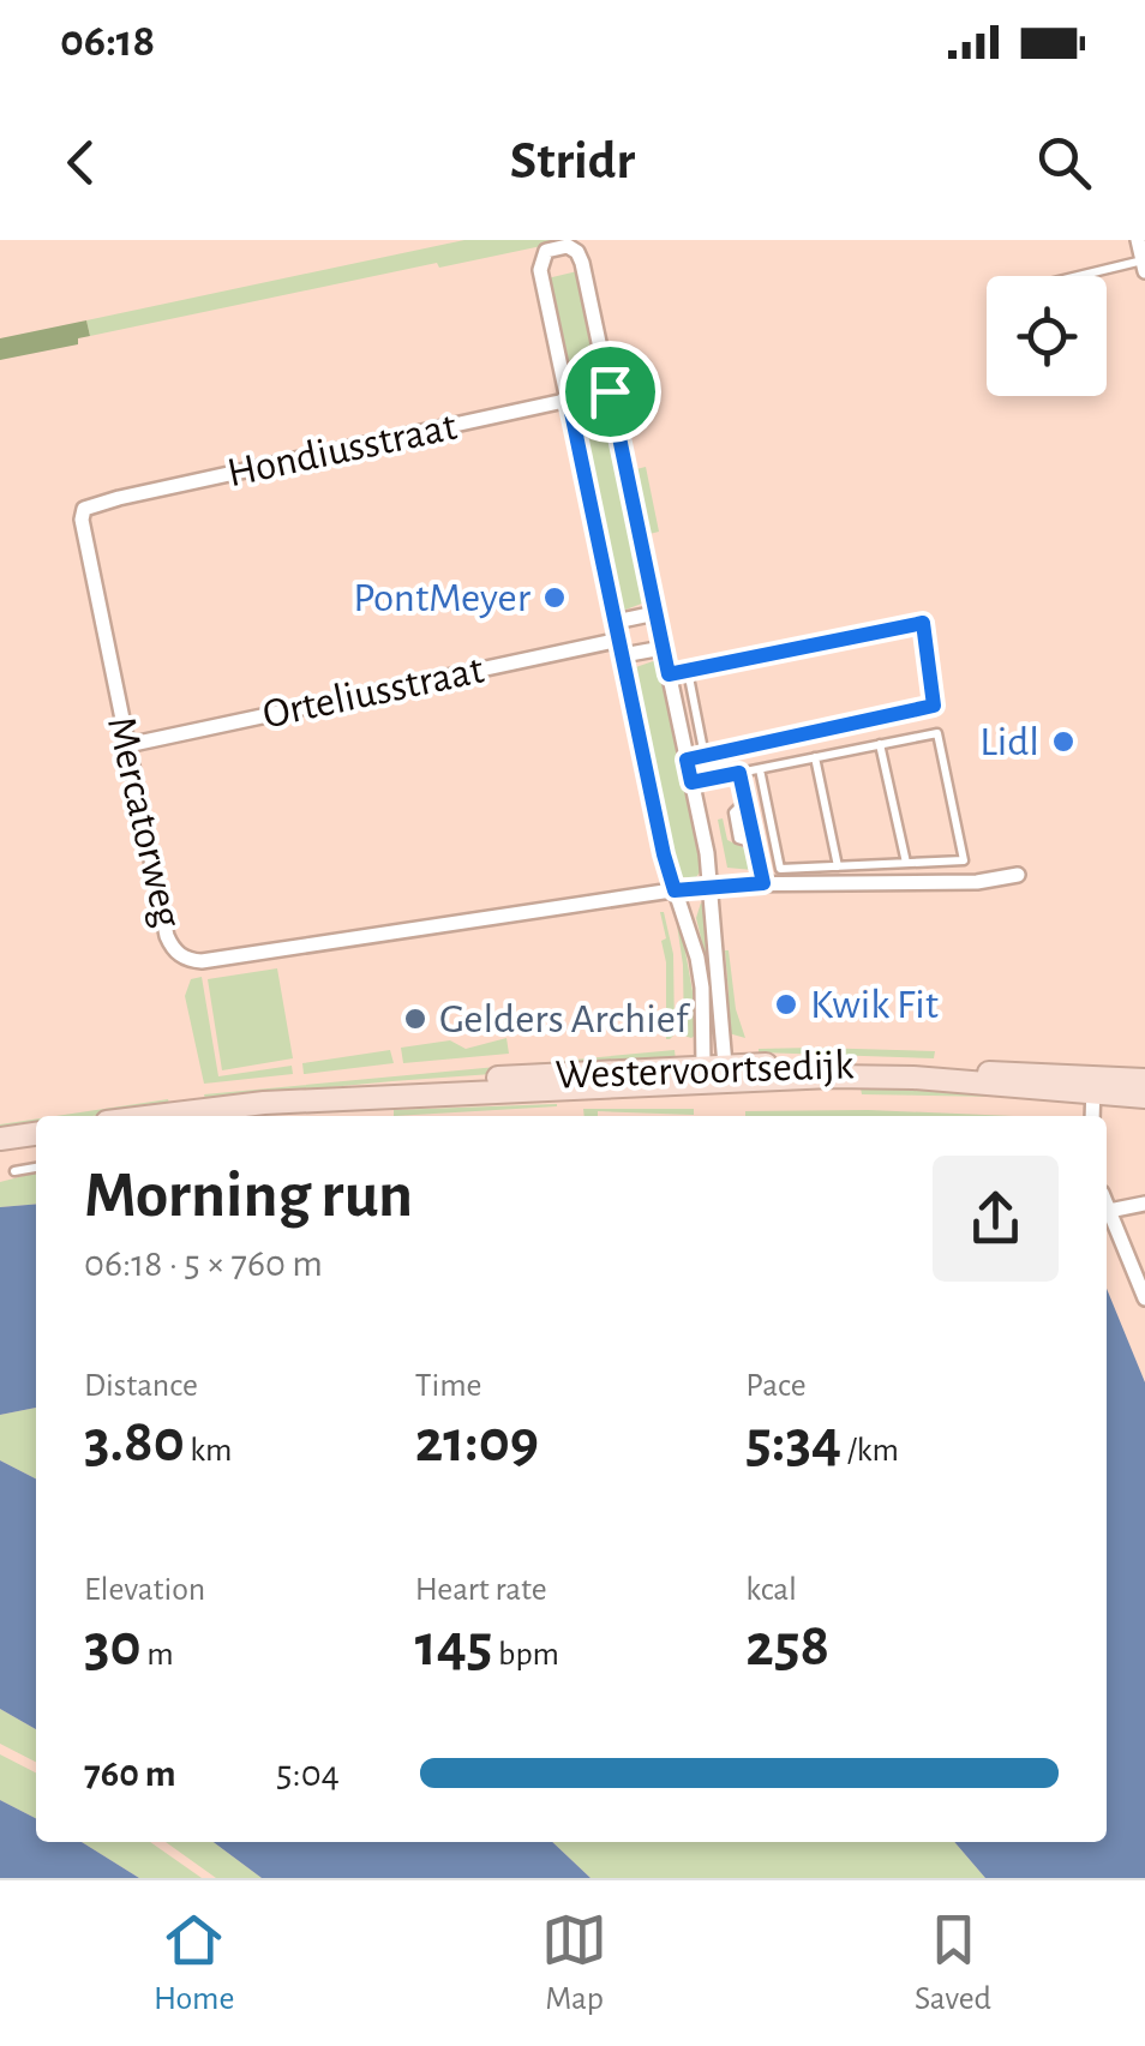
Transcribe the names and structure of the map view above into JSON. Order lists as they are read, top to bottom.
{
  "streets": {
    "main road": ["Westervoortsedijk"],
    "street": ["Hondiusstraat", "Orteliusstraat", "Mercatorweg"]
  },
  "crossings": [
    ["Hondiusstraat", "Mercatorweg"],
    ["Orteliusstraat", "Mercatorweg"]
  ],
  "places": [
    "PontMeyer",
    "Lidl",
    "Kwik Fit",
    "Gelders Archief"
  ],
  "page": {
    "status": "06:18",
    "header": "Stridr",
    "heading": ["Morning run", "06:18 · 5 × 760 m"],
    "stats": [
      ["Distance", "3.80 km"],
      ["Time", "21:09"],
      ["Pace", "5:34 /km"],
      ["Elevation", "30 m"],
      ["Heart rate", "145 bpm"],
      ["kcal", "258"]
    ],
    "list": [
      {
        "name": "760 m",
        "note": "5:04"
      }
    ],
    "tabs": ["Home", "Map", "Saved"]
  }
}
